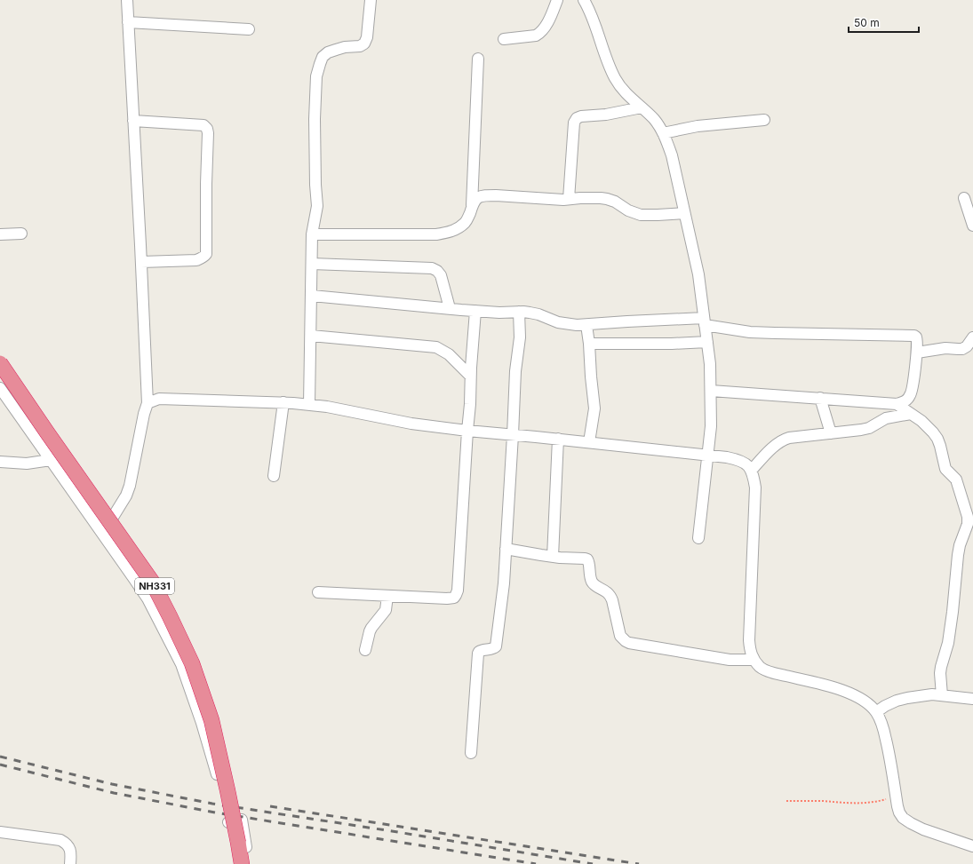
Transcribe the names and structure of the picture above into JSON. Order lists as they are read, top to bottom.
{
  "streets": {
    "highway": ["NH331"]
  },
  "scale_bar": "50 m"
}
